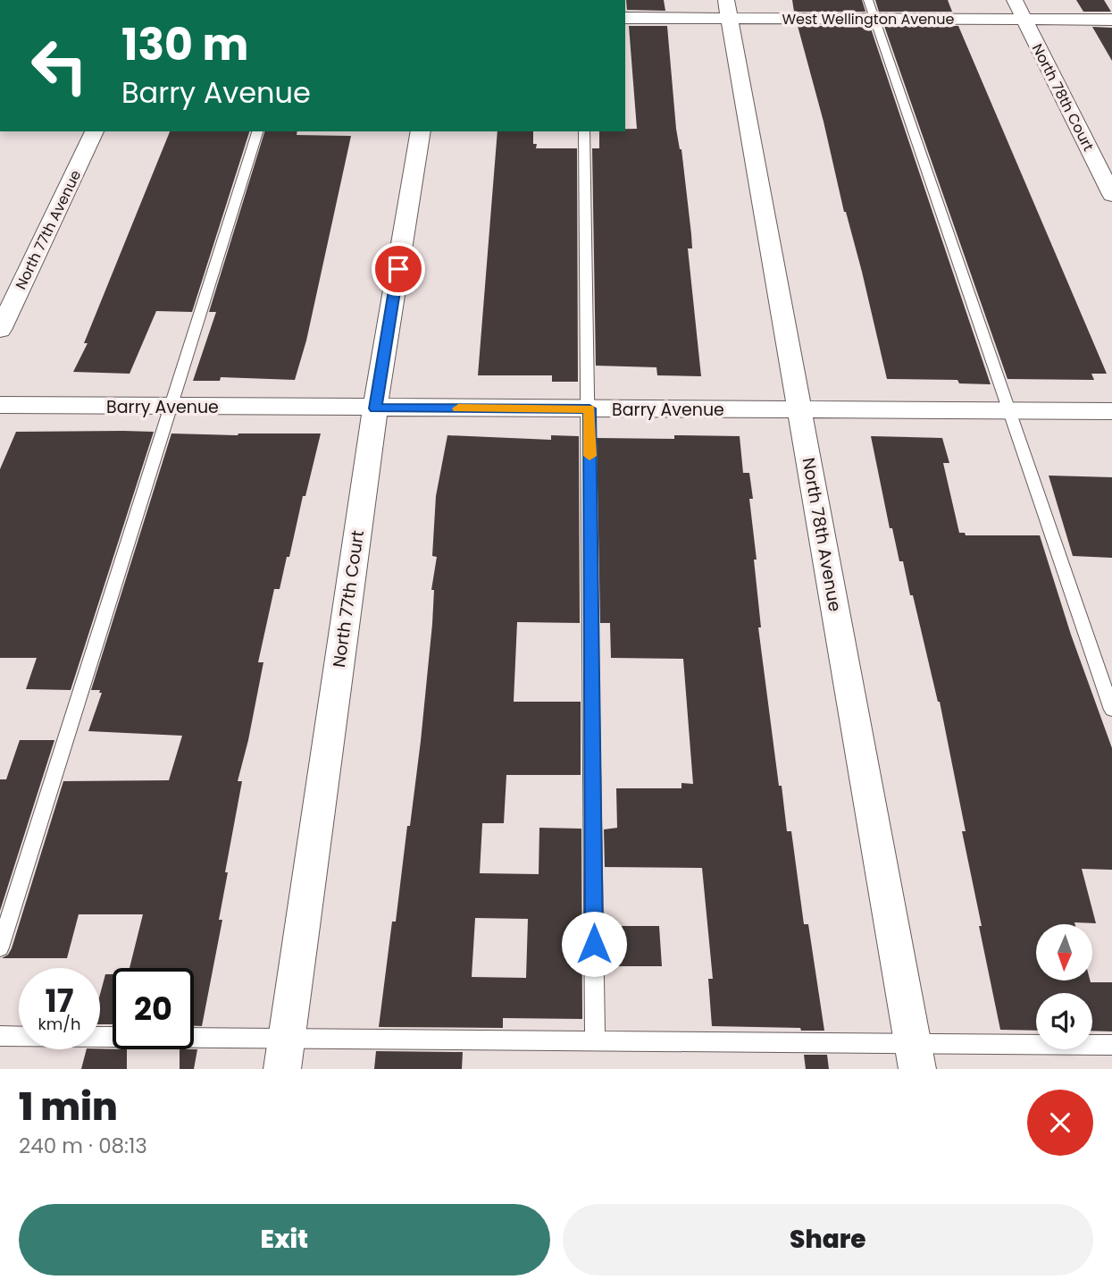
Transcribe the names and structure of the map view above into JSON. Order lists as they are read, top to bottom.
{
  "streets": {
    "street": [
      "West Wellington Avenue",
      "North 78th Court",
      "North 77th Avenue",
      "Barry Avenue",
      "North 78th Avenue",
      "North 77th Court"
    ]
  },
  "crossings": [
    ["West Wellington Avenue", "North 78th Court"],
    ["West Wellington Avenue", "North 78th Avenue"],
    ["Barry Avenue", "North 78th Avenue"],
    ["Barry Avenue", "North 77th Court"]
  ],
  "north": "bottom",
  "page": {
    "turn": ["130 m", "Barry Avenue"],
    "speed": "17 km/h",
    "limit": "20",
    "heading": ["1 min", "240 m · 08:13"],
    "buttons": ["Exit", "Share"]
  }
}
